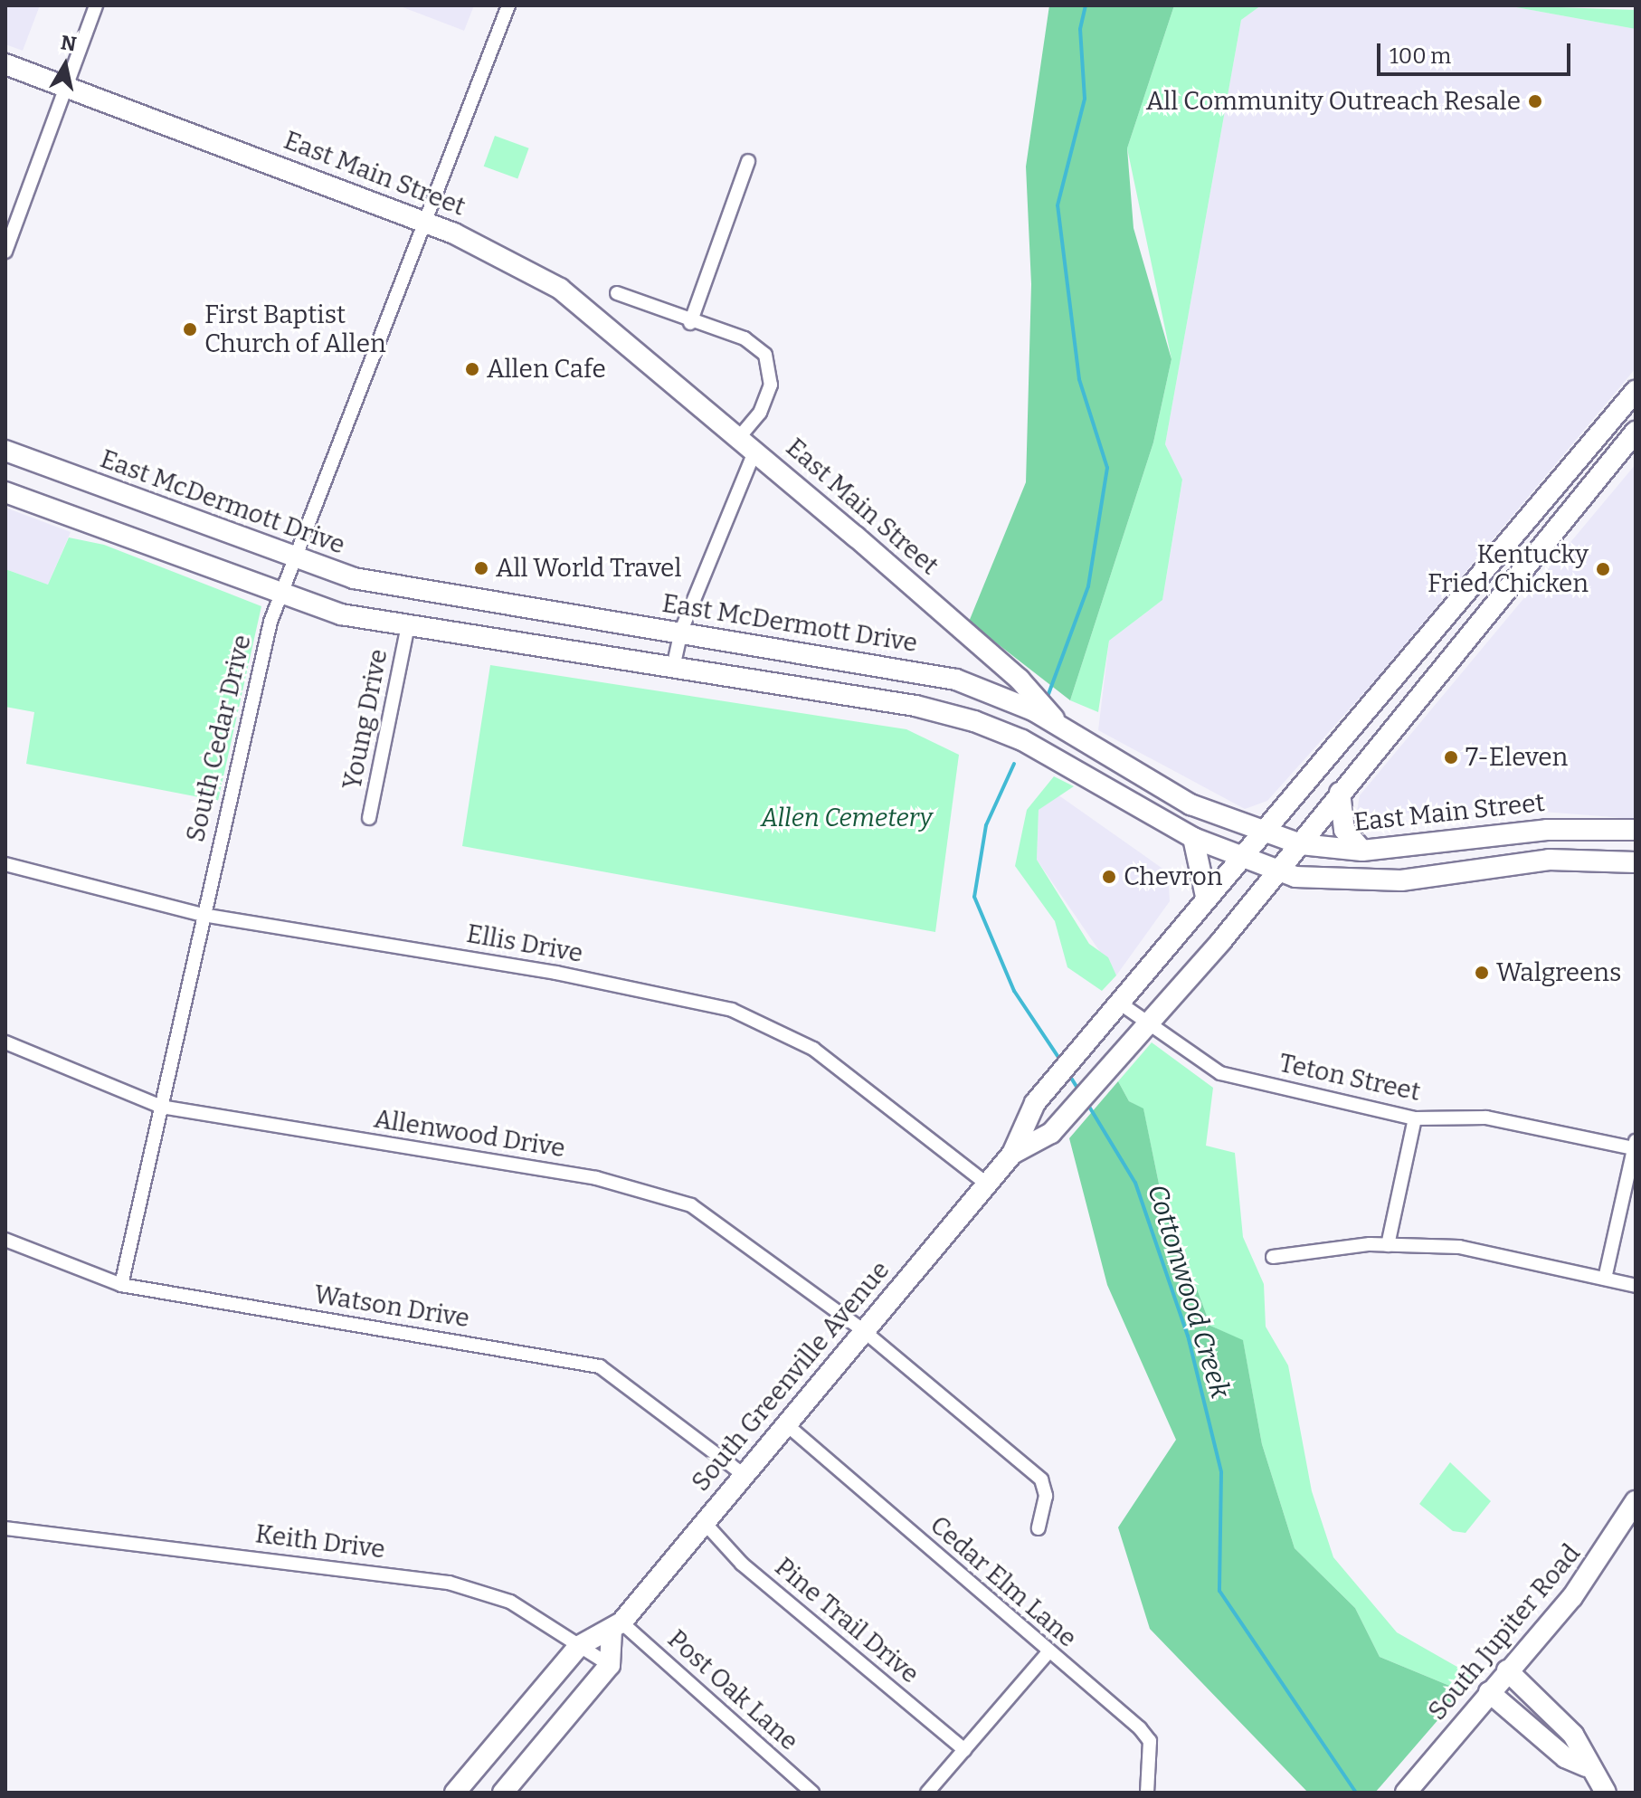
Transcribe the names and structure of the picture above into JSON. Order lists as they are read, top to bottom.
{
  "streets": {
    "main road": [
      "East Main Street",
      "East McDermott Drive",
      "South Greenville Avenue",
      "South Jupiter Road"
    ],
    "street": [
      "Young Drive",
      "South Cedar Drive",
      "Ellis Drive",
      "Teton Street",
      "Allenwood Drive",
      "Watson Drive",
      "Keith Drive",
      "Cedar Elm Lane",
      "Pine Trail Drive",
      "Post Oak Lane"
    ]
  },
  "crossings": [
    ["East Main Street", "East McDermott Drive"],
    ["East Main Street", "South Cedar Drive"],
    ["East Main Street", "South Greenville Avenue"],
    ["East McDermott Drive", "South Cedar Drive"],
    ["South Cedar Drive", "Ellis Drive"],
    ["South Cedar Drive", "Allenwood Drive"],
    ["South Cedar Drive", "Watson Drive"],
    ["Ellis Drive", "South Greenville Avenue"],
    ["Teton Street", "South Greenville Avenue"],
    ["Allenwood Drive", "South Greenville Avenue"],
    ["Watson Drive", "South Greenville Avenue"],
    ["South Greenville Avenue", "Cedar Elm Lane"],
    ["South Greenville Avenue", "Pine Trail Drive"],
    ["South Greenville Avenue", "Post Oak Lane"]
  ],
  "water": ["Cottonwood Creek"],
  "parks": ["Allen Cemetery"],
  "places": [
    "All Community Outreach Resale",
    "First Baptist Church of Allen",
    "Allen Cafe",
    "All World Travel",
    "Kentucky Fried Chicken",
    "7-Eleven",
    "Chevron",
    "Walgreens"
  ],
  "scale_bar": "100 m",
  "north": "top"
}
